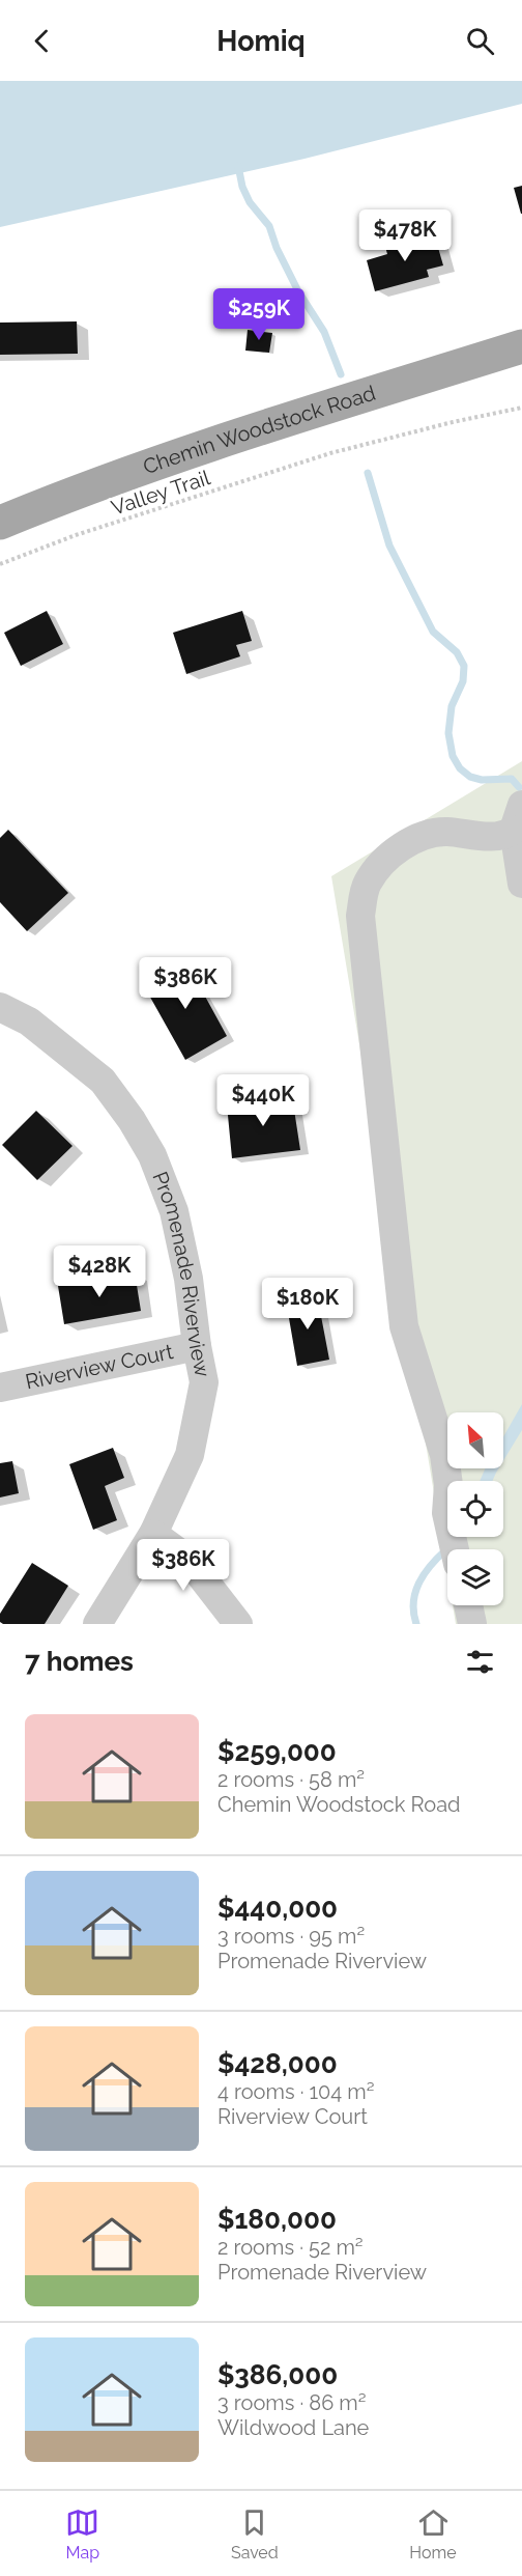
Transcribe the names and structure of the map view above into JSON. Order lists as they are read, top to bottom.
{
  "streets": {
    "main road": ["Chemin Woodstock Road"],
    "street": ["Promenade Riverview", "Riverview Court"],
    "path": ["Valley Trail"]
  },
  "crossings": [
    ["Promenade Riverview", "Riverview Court"]
  ],
  "north": "top left",
  "page": {
    "header": "Homiq",
    "price": [
      "$478K",
      "$259K",
      "$386K",
      "$440K",
      "$428K",
      "$180K",
      "$386K"
    ],
    "heading": "7 homes",
    "list": [
      {
        "name": "$259,000",
        "note": "2 rooms · 58 m² · Chemin Woodstock Road"
      },
      {
        "name": "$440,000",
        "note": "3 rooms · 95 m² · Promenade Riverview"
      },
      {
        "name": "$428,000",
        "note": "4 rooms · 104 m² · Riverview Court"
      },
      {
        "name": "$180,000",
        "note": "2 rooms · 52 m² · Promenade Riverview"
      },
      {
        "name": "$386,000",
        "note": "3 rooms · 86 m² · Wildwood Lane"
      }
    ],
    "tabs": ["Map", "Saved", "Home"]
  }
}
